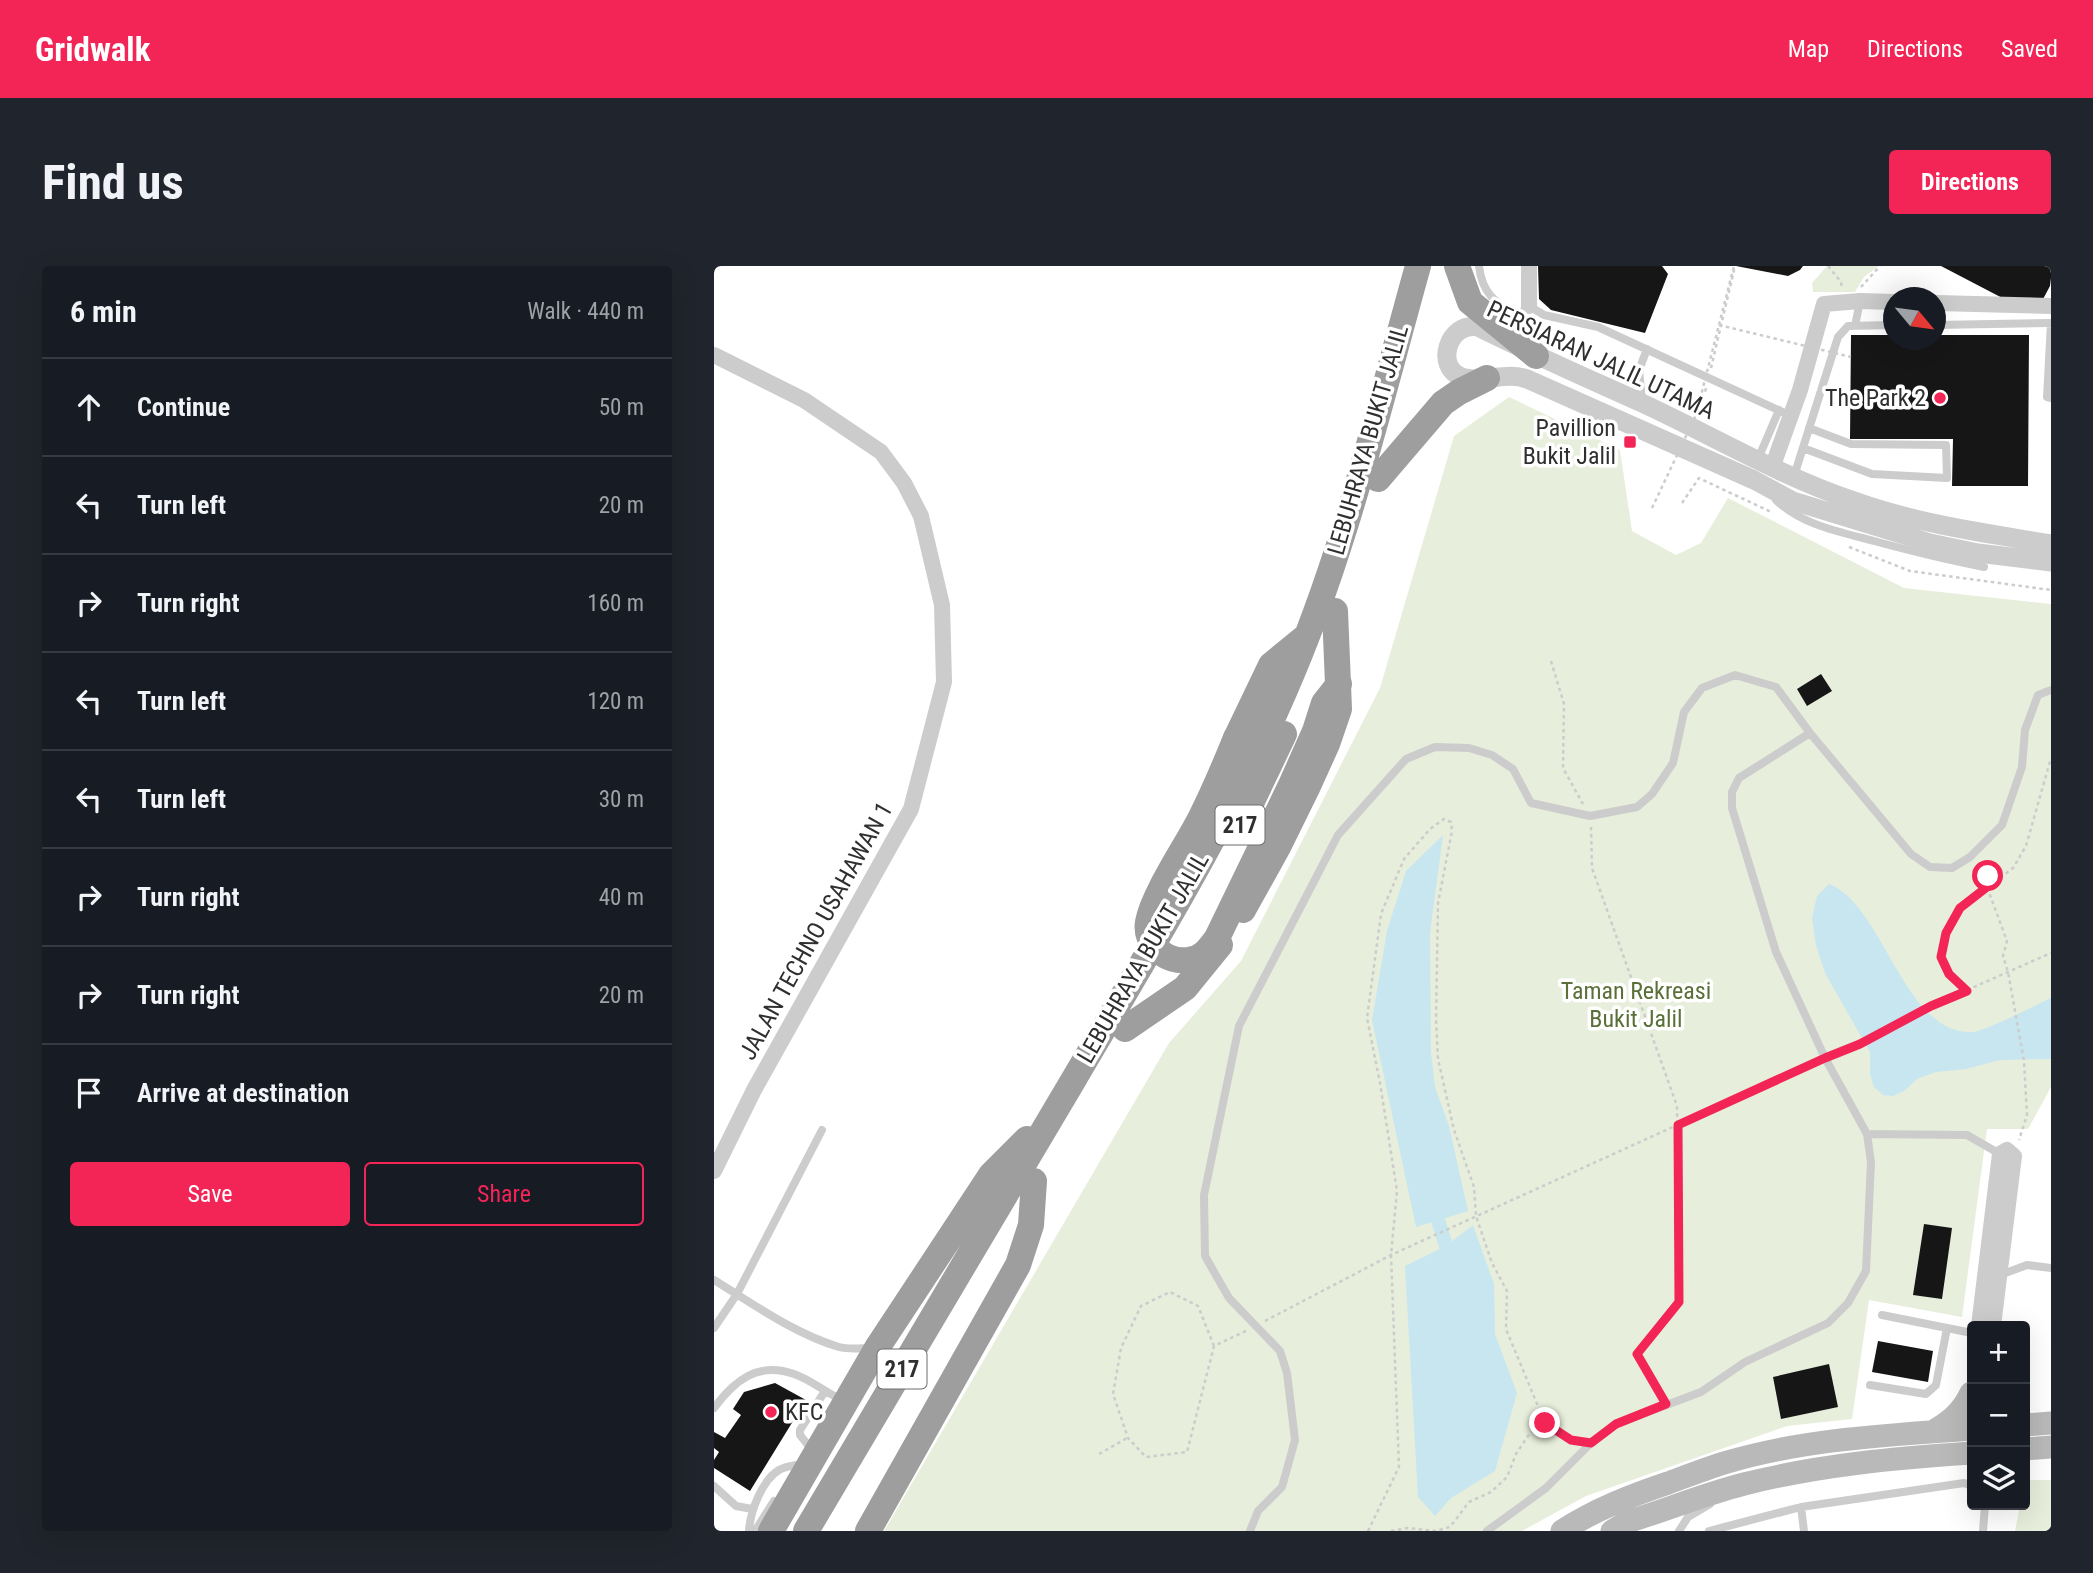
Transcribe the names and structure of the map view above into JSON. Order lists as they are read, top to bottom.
{
  "streets": {
    "highway": ["LEBUHRAYA BUKIT JALIL", "217"],
    "street": ["PERSIARAN JALIL UTAMA", "JALAN TECHNO USAHAWAN 1"]
  },
  "parks": ["Taman Rekreasi Bukit Jalil"],
  "places": {
    "other": ["The Park 2", "KFC"],
    "transit": ["Pavillion Bukit Jalil"]
  },
  "north": "bottom right",
  "page": {
    "header": "Gridwalk",
    "nav": ["Map", "Directions", "Saved"],
    "buttons": [
      "Directions",
      ["Save", "Share"]
    ],
    "title": "Find us",
    "heading": ["6 min", "Walk · 440 m"],
    "list": [
      ["Continue", "50 m"],
      ["Turn left", "20 m"],
      ["Turn right", "160 m"],
      ["Turn left", "120 m"],
      ["Turn left", "30 m"],
      ["Turn right", "40 m"],
      ["Turn right", "20 m"],
      "Arrive at destination"
    ],
    "map_buttons": ["+", "−"]
  }
}
